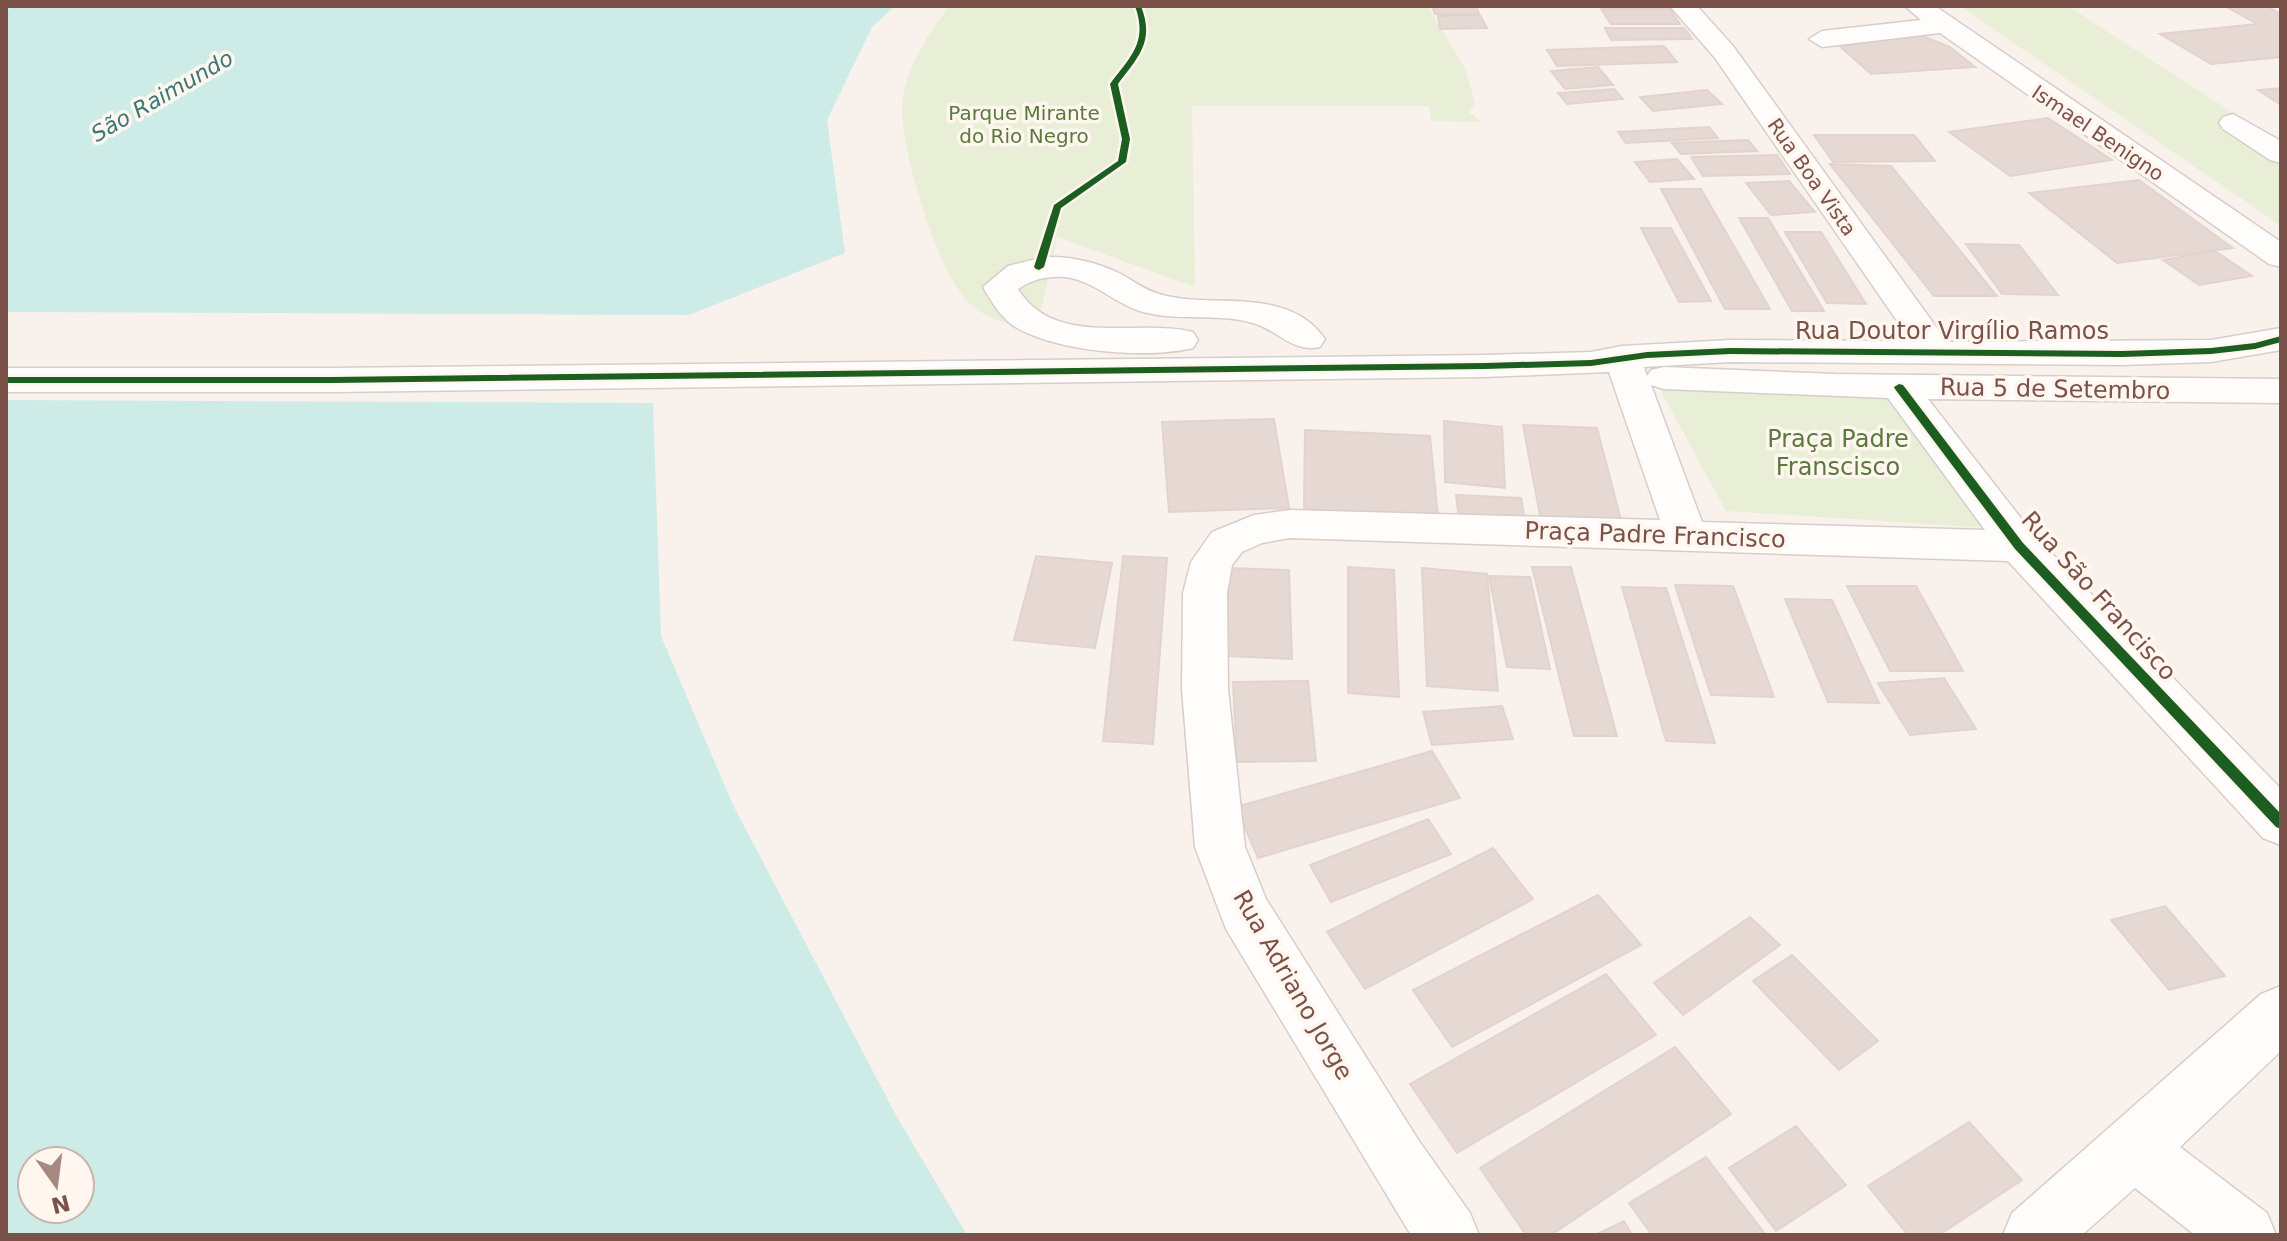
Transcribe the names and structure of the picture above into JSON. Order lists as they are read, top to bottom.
{
  "streets": {
    "street": [
      "Ismael Benigno",
      "Rua Boa Vista",
      "Rua Doutor Virgílio Ramos",
      "Rua 5 de Setembro",
      "Praça Padre Francisco",
      "Rua São Francisco",
      "Rua Adriano Jorge"
    ]
  },
  "crossings": [
    ["Rua Boa Vista", "Rua Doutor Virgílio Ramos"],
    ["Rua Doutor Virgílio Ramos", "Rua 5 de Setembro"],
    ["Rua 5 de Setembro", "Rua São Francisco"],
    ["Praça Padre Francisco", "Rua São Francisco"],
    ["Praça Padre Francisco", "Rua Adriano Jorge"]
  ],
  "water": ["São Raimundo"],
  "parks": ["Parque Mirante do Rio Negro", "Praça Padre Franscisco"],
  "north": "bottom"
}
